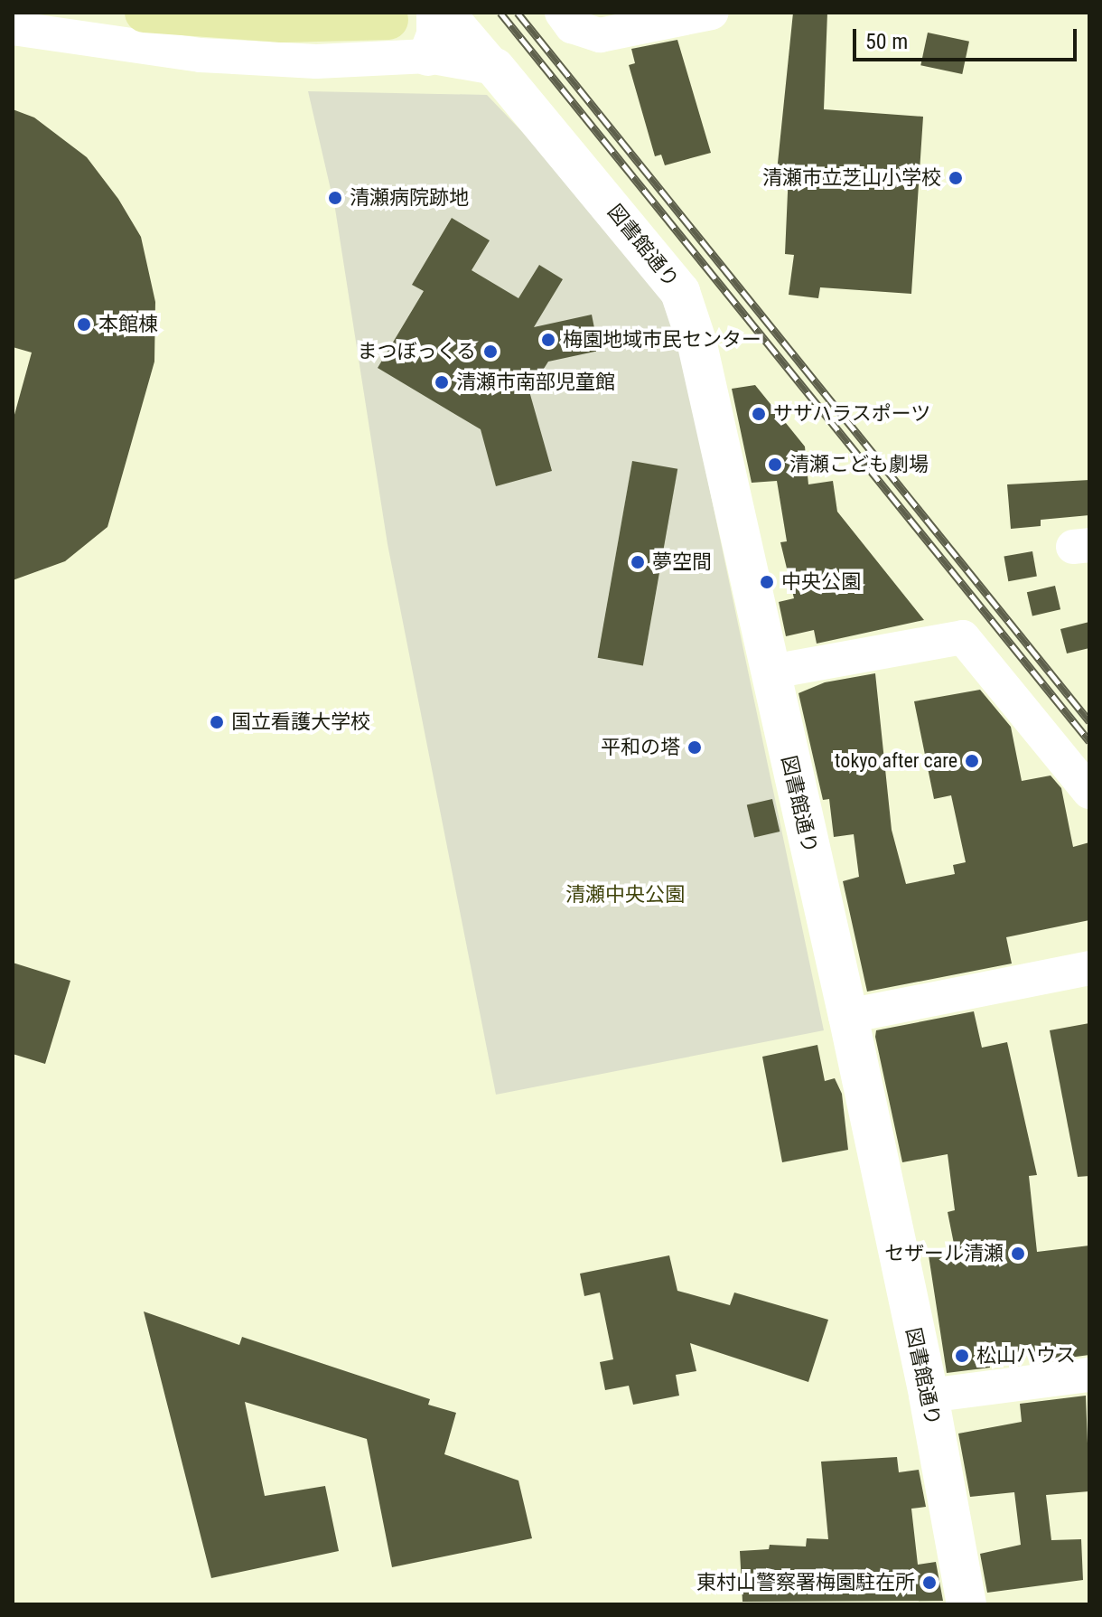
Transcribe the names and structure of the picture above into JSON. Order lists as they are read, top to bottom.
{
  "streets": {
    "street": ["図書館通り"]
  },
  "parks": ["清瀬中央公園"],
  "places": [
    "清瀬市立芝山小学校",
    "清瀬病院跡地",
    "本館棟",
    "梅園地域市民センター",
    "まつぼっくる",
    "清瀬市南部児童館",
    "ササハラスポーツ",
    "清瀬こども劇場",
    "夢空間",
    "中央公園",
    "国立看護大学校",
    "平和の塔",
    "tokyo after care",
    "セザール清瀬",
    "松山ハウス",
    "東村山警察署梅園駐在所"
  ],
  "scale_bar": "50 m"
}
